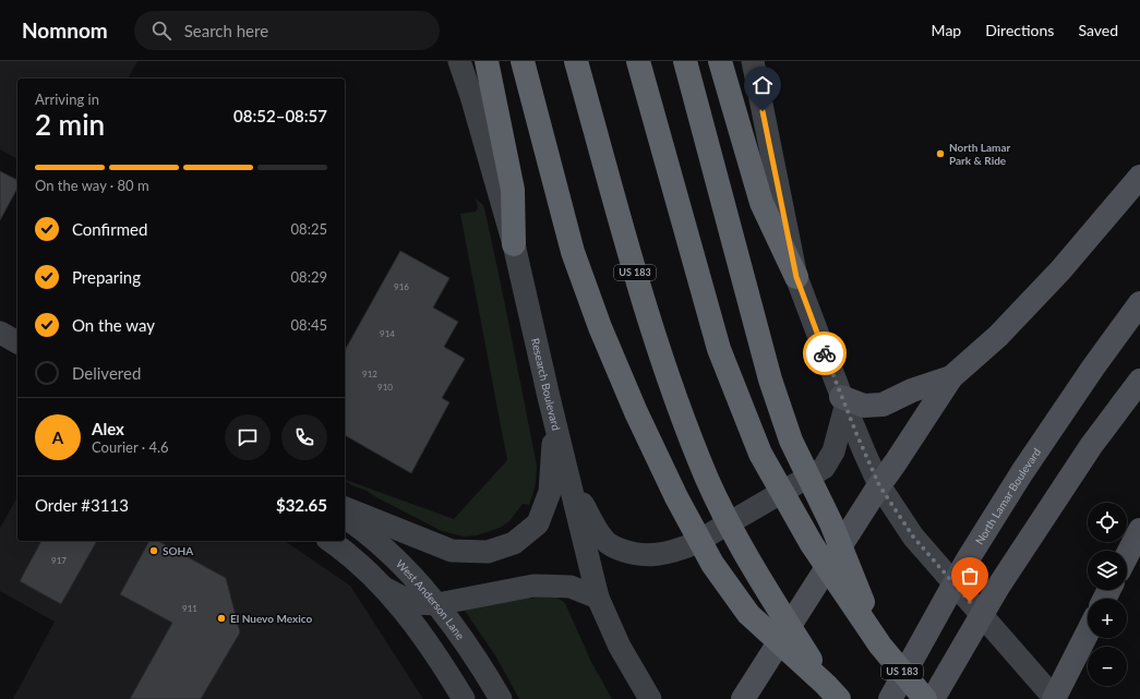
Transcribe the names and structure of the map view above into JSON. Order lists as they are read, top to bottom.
{
  "streets": {
    "highway": ["US 183"],
    "main road": ["Research Boulevard", "North Lamar Boulevard", "West Anderson Lane"]
  },
  "places": ["North Lamar Park & Ride", "SOHA", "El Nuevo Mexico"],
  "house_numbers": [
    "916",
    "914",
    "912",
    "910",
    "917",
    "911"
  ],
  "page": {
    "header": "Nomnom",
    "search": "Search here",
    "nav": ["Map", "Directions", "Saved"],
    "heading": ["2 min", "Arriving in", "08:52–08:57"],
    "panel": [
      "Alex",
      "Courier · 4.6",
      "Order #3113",
      "$32.65"
    ],
    "bar": "On the way · 80 m",
    "list": [
      ["Confirmed", "08:25"],
      ["Preparing", "08:29"],
      ["On the way", "08:45"],
      "Delivered"
    ],
    "round": "A",
    "map_buttons": ["+", "−"]
  }
}
